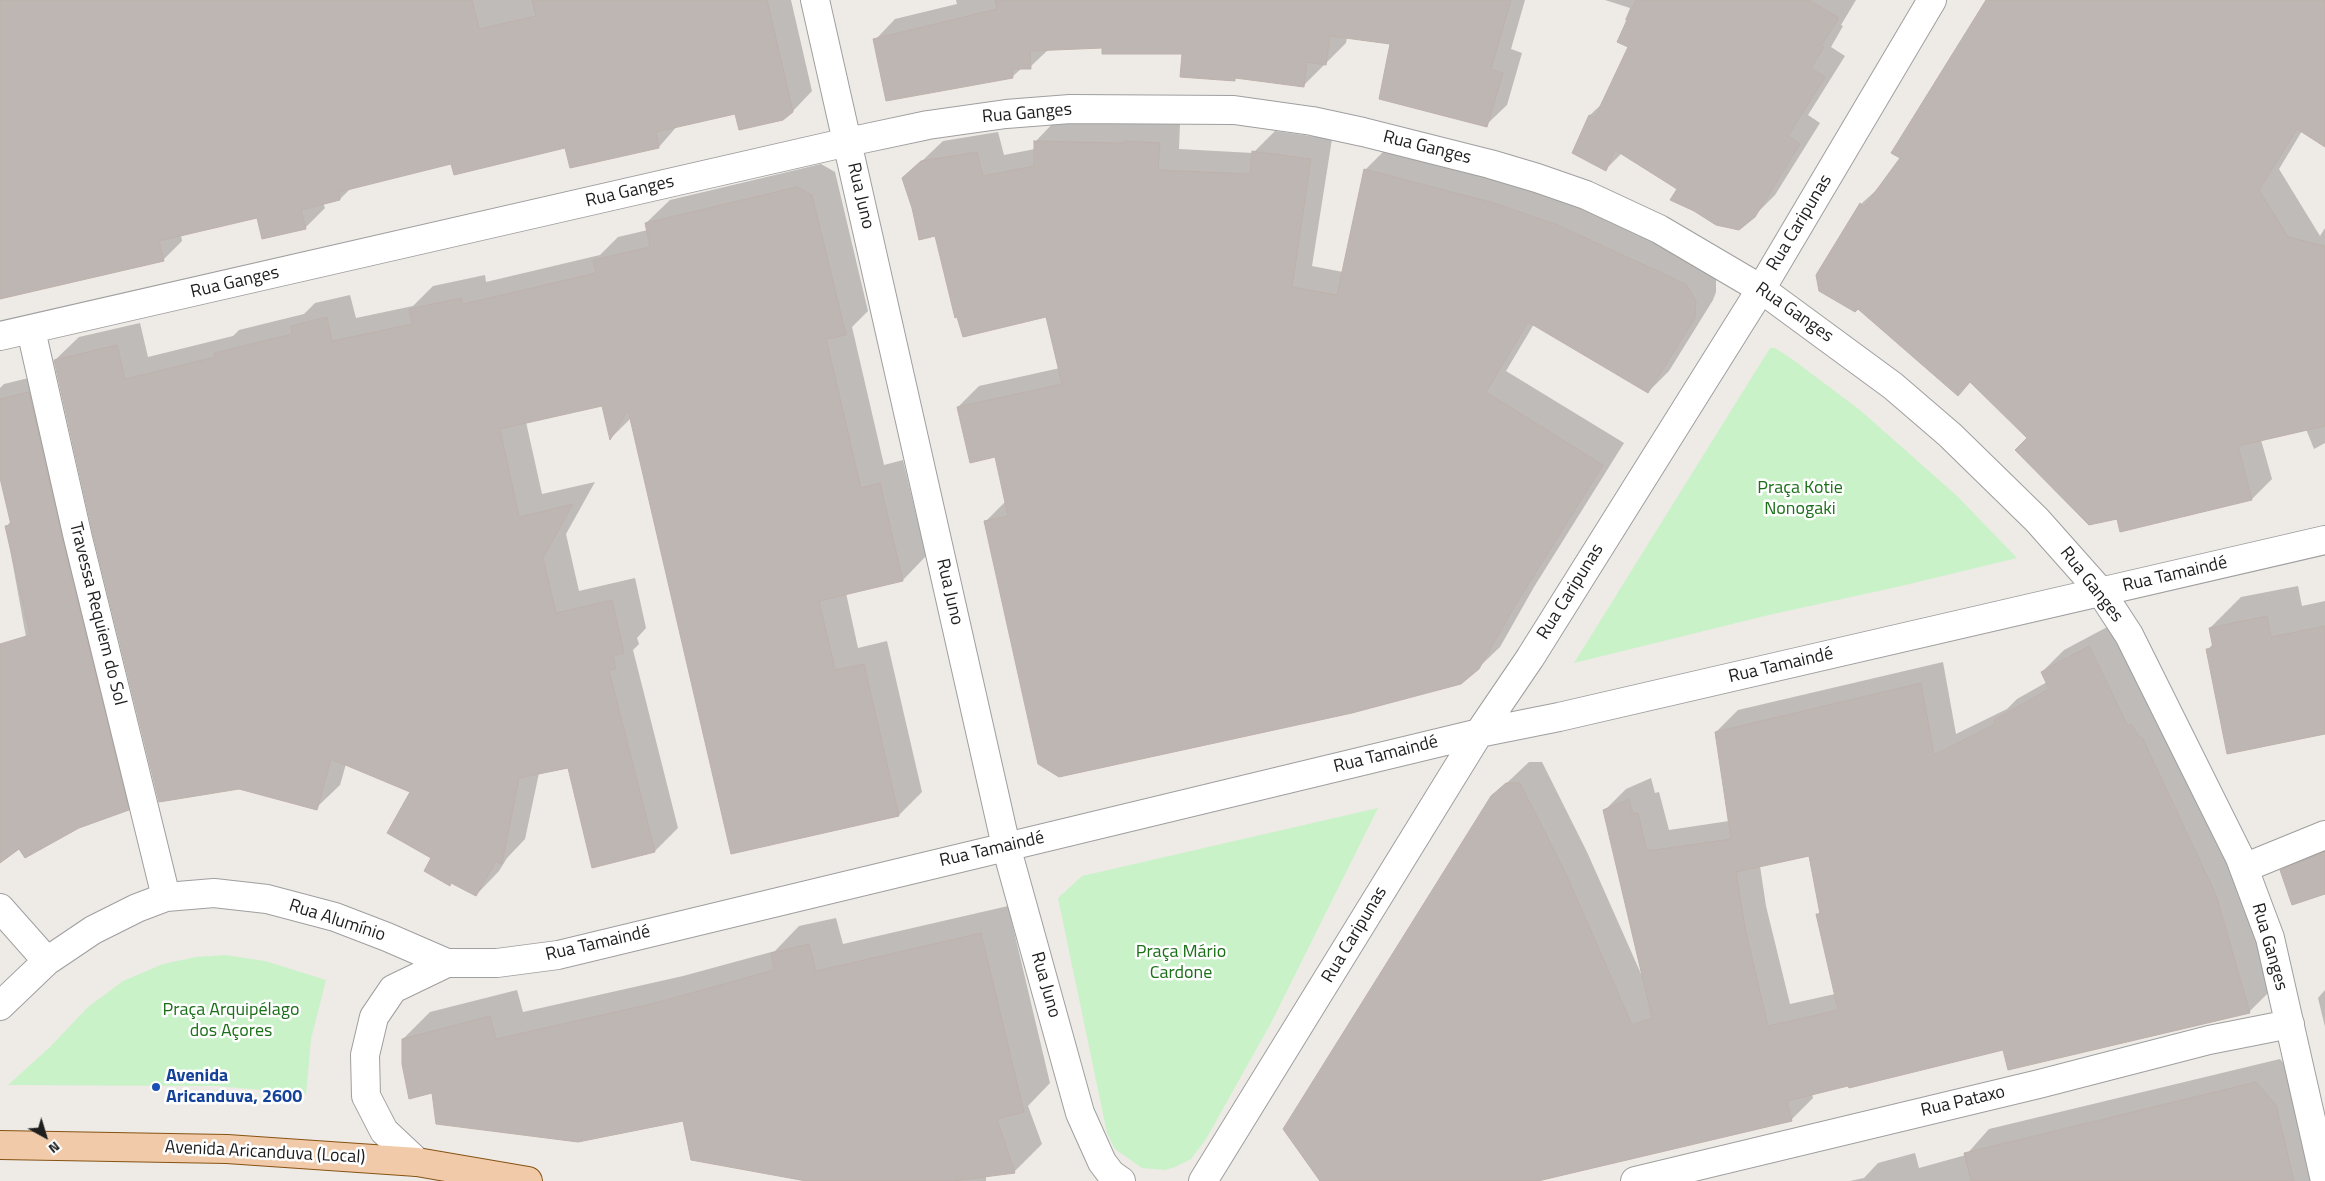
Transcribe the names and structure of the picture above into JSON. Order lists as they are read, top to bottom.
{
  "streets": {
    "main road": ["Avenida Aricanduva (Local)"],
    "street": [
      "Rua Ganges",
      "Rua Juno",
      "Rua Caripunas",
      "Rua Tamaindé",
      "Travessa Requiem do Sol",
      "Rua Alumínio",
      "Rua Pataxo"
    ]
  },
  "crossings": [
    ["Rua Ganges", "Rua Juno"],
    ["Rua Ganges", "Rua Caripunas"],
    ["Rua Ganges", "Rua Tamaindé"],
    ["Rua Ganges", "Travessa Requiem do Sol"],
    ["Rua Ganges", "Rua Pataxo"],
    ["Rua Juno", "Rua Tamaindé"],
    ["Rua Caripunas", "Rua Tamaindé"],
    ["Rua Tamaindé", "Rua Alumínio"],
    ["Travessa Requiem do Sol", "Rua Alumínio"]
  ],
  "parks": ["Praça Kotie Nonogaki", "Praça Mário Cardone", "Praça Arquipélago dos Açores"],
  "places": ["Avenida Aricanduva, 2600"],
  "north": "bottom right"
}
